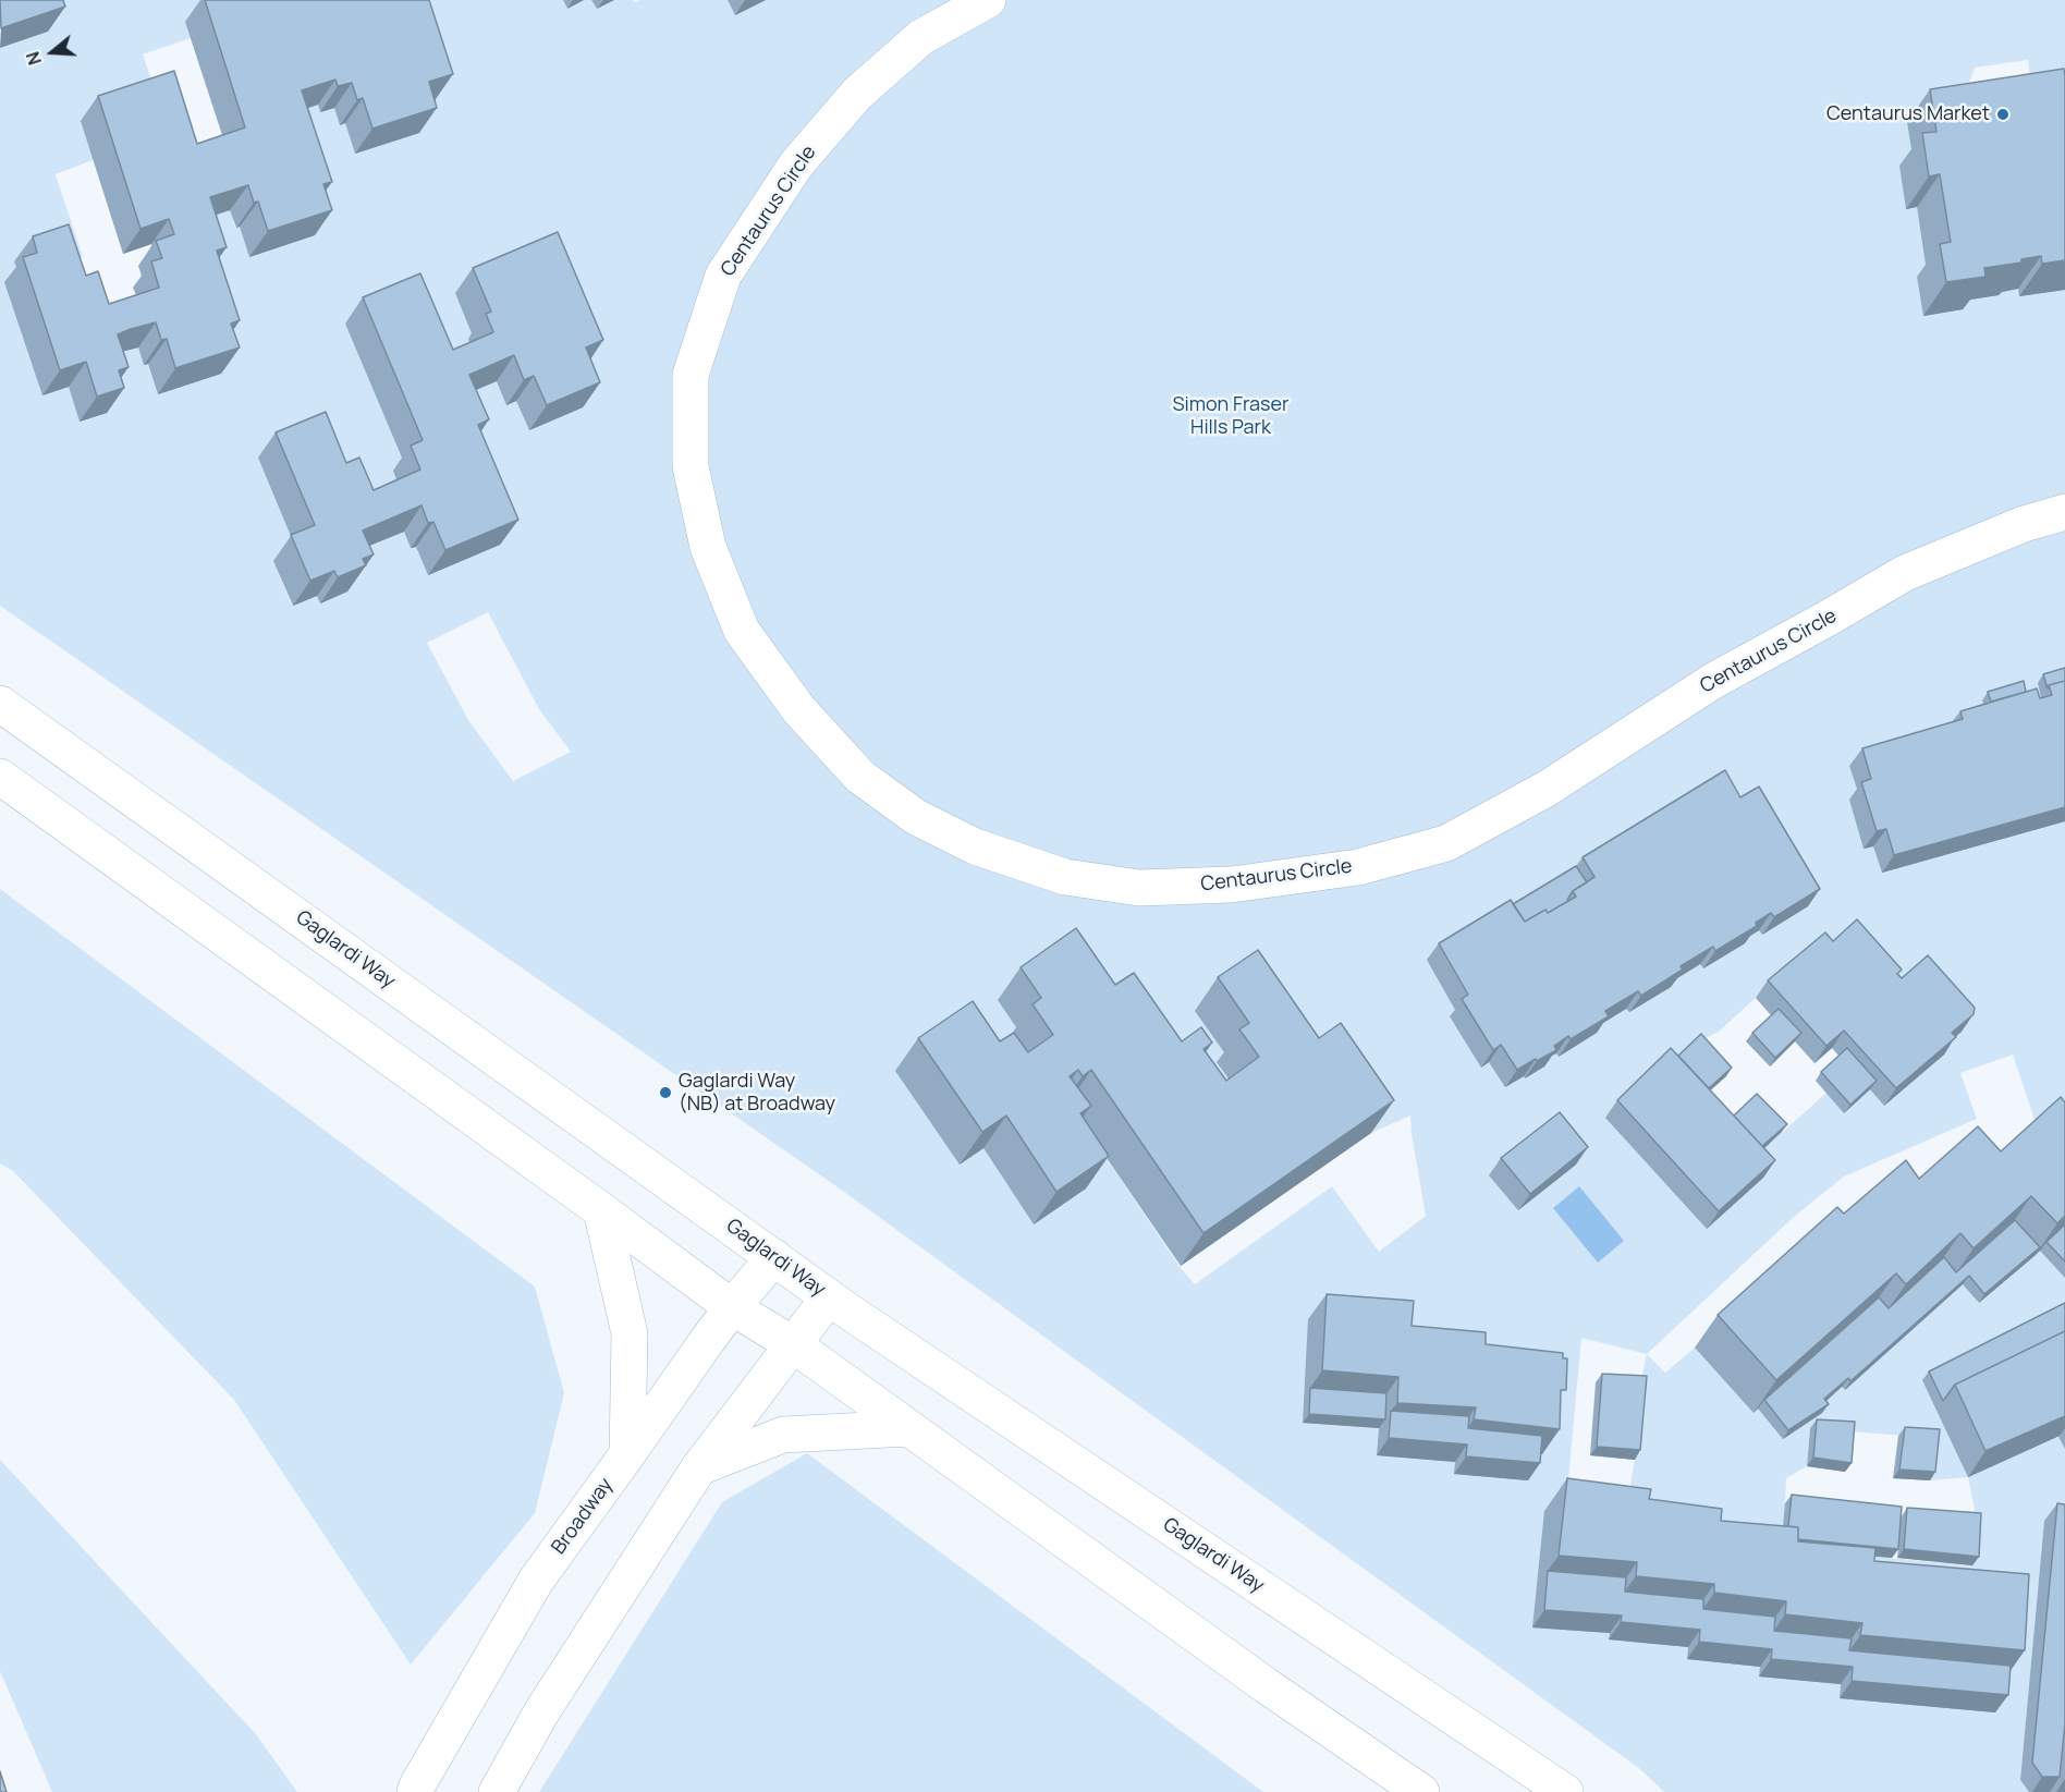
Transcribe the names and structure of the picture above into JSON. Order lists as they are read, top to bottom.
{
  "streets": {
    "main road": ["Centaurus Circle", "Gaglardi Way", "Broadway"]
  },
  "crossings": [
    ["Gaglardi Way", "Broadway"]
  ],
  "parks": ["Simon Fraser Hills Park"],
  "places": ["Centaurus Market", "Gaglardi Way (NB) at Broadway"],
  "north": "left"
}
